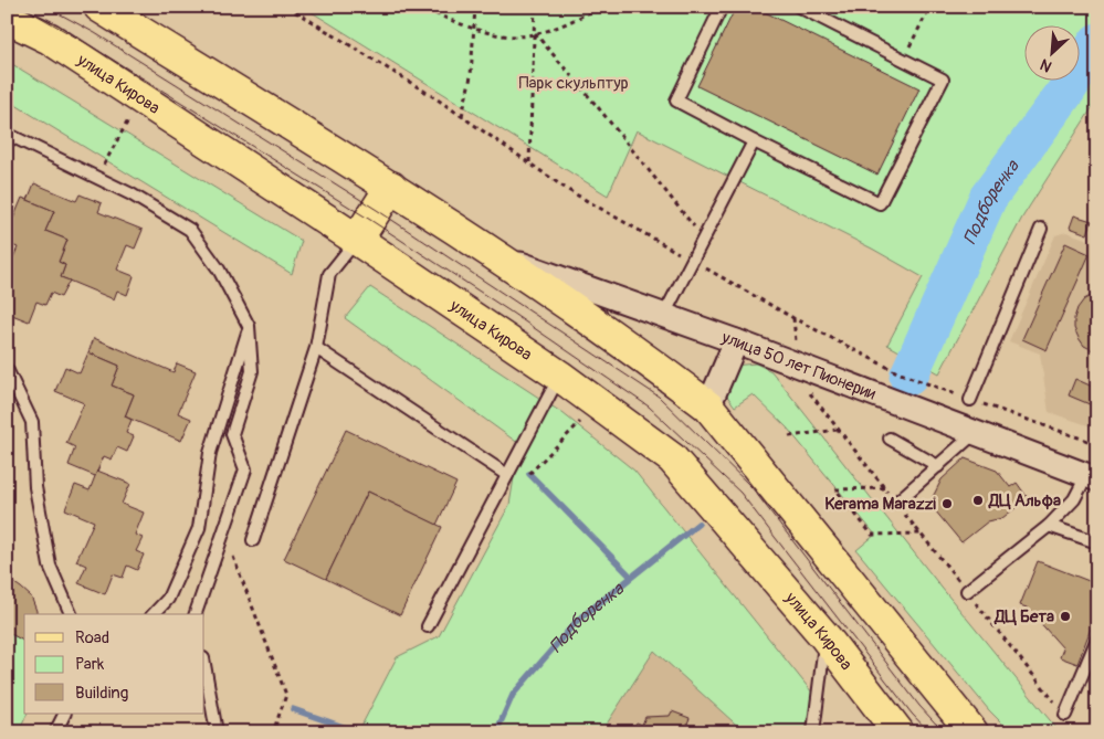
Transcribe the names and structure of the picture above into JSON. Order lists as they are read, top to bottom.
{
  "streets": {
    "main road": ["улица Кирова"],
    "street": ["улица 50 лет Пионерии"]
  },
  "water": ["Подборенка"],
  "parks": ["Парк скульптур"],
  "places": ["ДЦ Альфа", "Kerama Marazzi", "ДЦ Бета"],
  "legend": ["Road", "Park", "Building"],
  "north": "bottom left"
}
